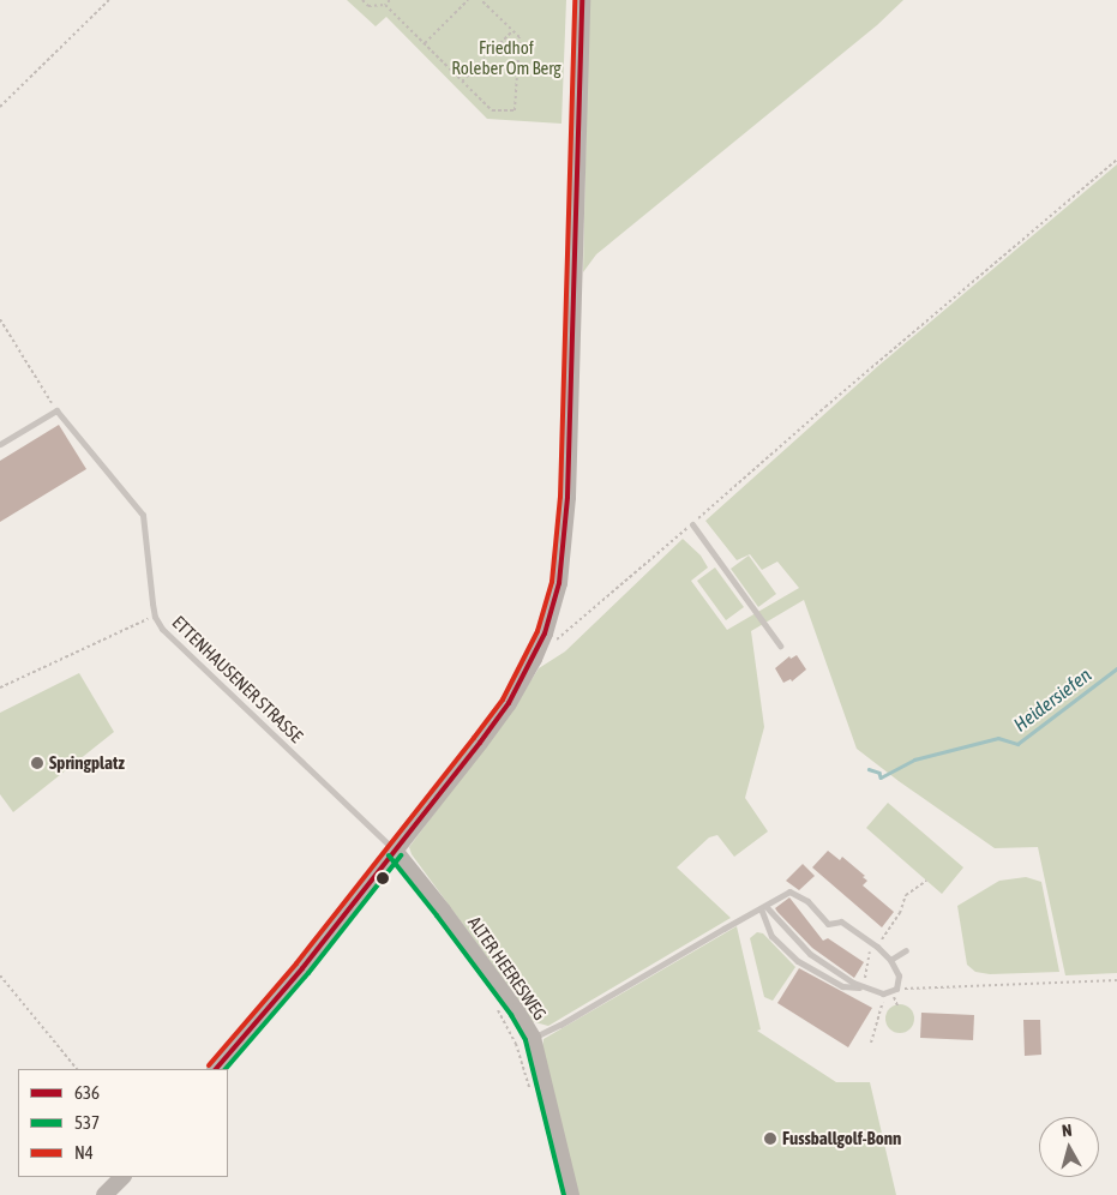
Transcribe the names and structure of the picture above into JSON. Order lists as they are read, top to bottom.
{
  "streets": {
    "street": ["ALTER HEERESWEG"],
    "lane": ["ETTENHAUSENER STRASSE"]
  },
  "crossings": [
    ["ETTENHAUSENER STRASSE", "ALTER HEERESWEG"]
  ],
  "water": ["Heidersiefen"],
  "parks": ["Friedhof Roleber Om Berg"],
  "places": ["Springplatz", "Fussballgolf-Bonn"],
  "lines": ["transit line 636", "transit line N4", "transit line 537"],
  "legend": ["636", "537", "N4"],
  "north": "top"
}
